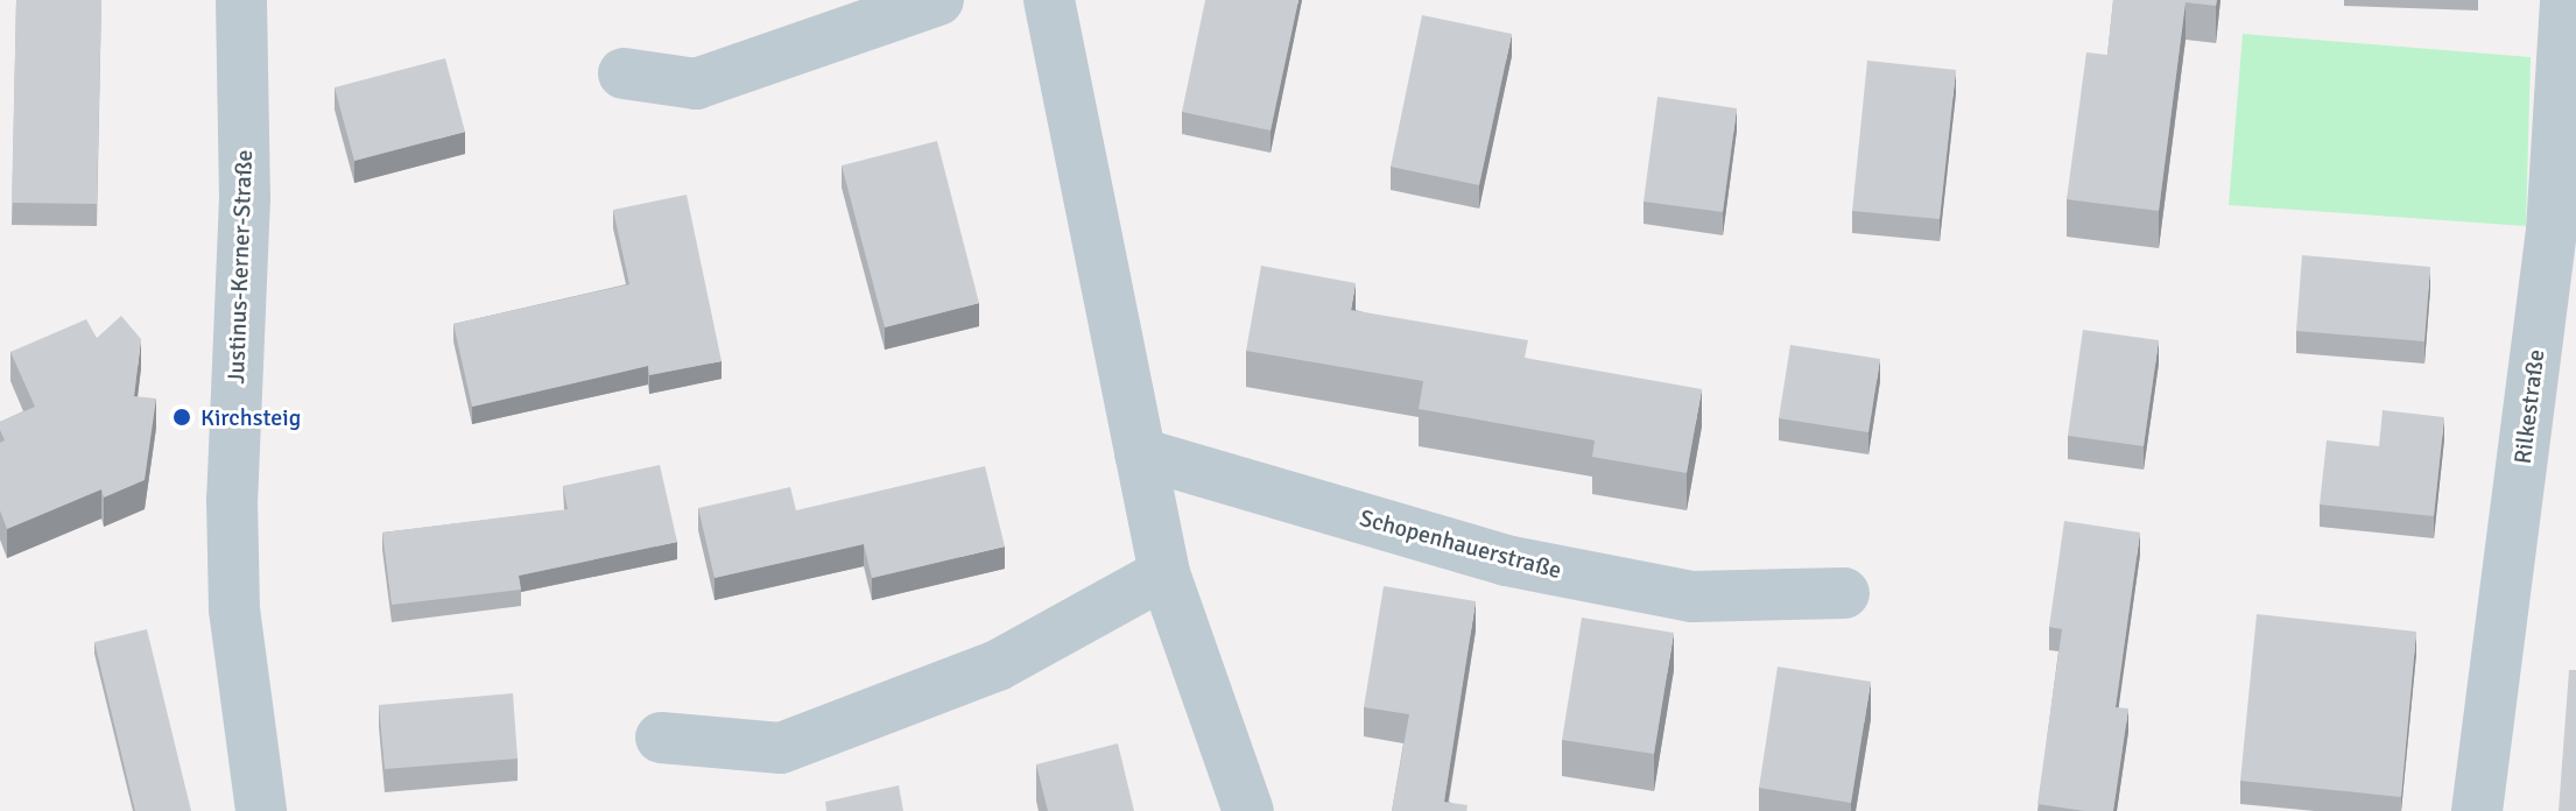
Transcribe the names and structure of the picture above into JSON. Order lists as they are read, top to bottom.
{
  "streets": {
    "street": ["Justinus-Kerner-Straße", "Rilkestraße", "Schopenhauerstraße"]
  },
  "places": ["Kirchsteig"]
}
